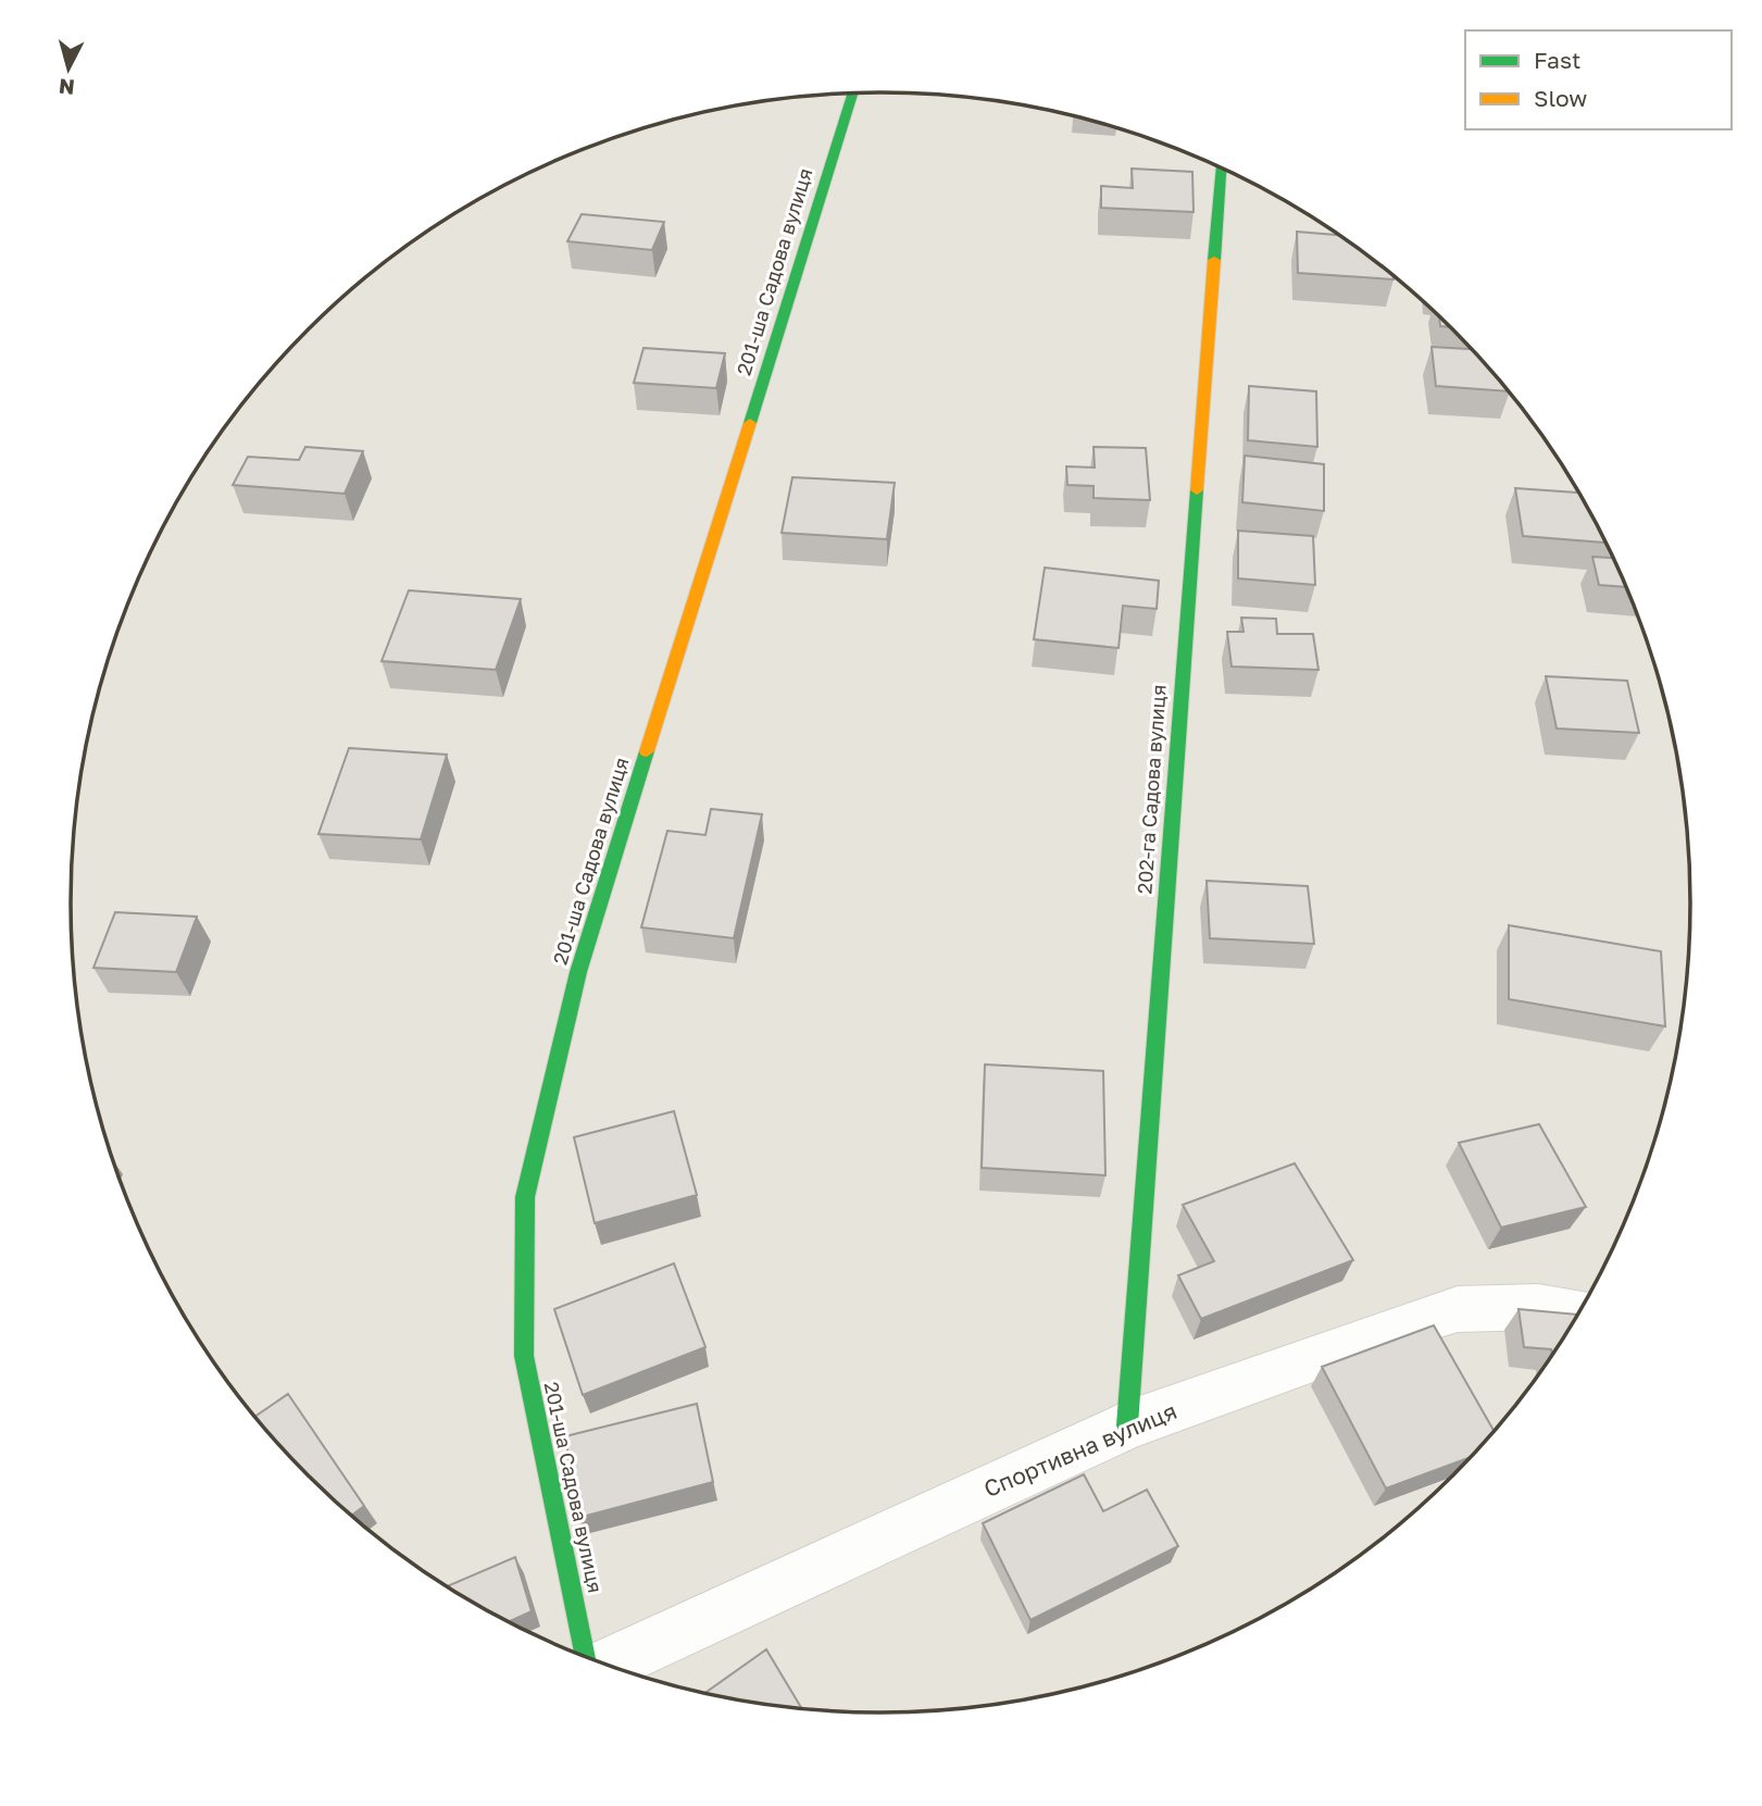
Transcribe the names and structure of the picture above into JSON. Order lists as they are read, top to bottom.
{
  "streets": {
    "street": ["201-ша Садова вулиця", "202-га Садова вулиця", "Спортивна вулиця"]
  },
  "crossings": [
    ["202-га Садова вулиця", "Спортивна вулиця"]
  ],
  "legend": ["Fast", "Slow"],
  "north": "bottom"
}
